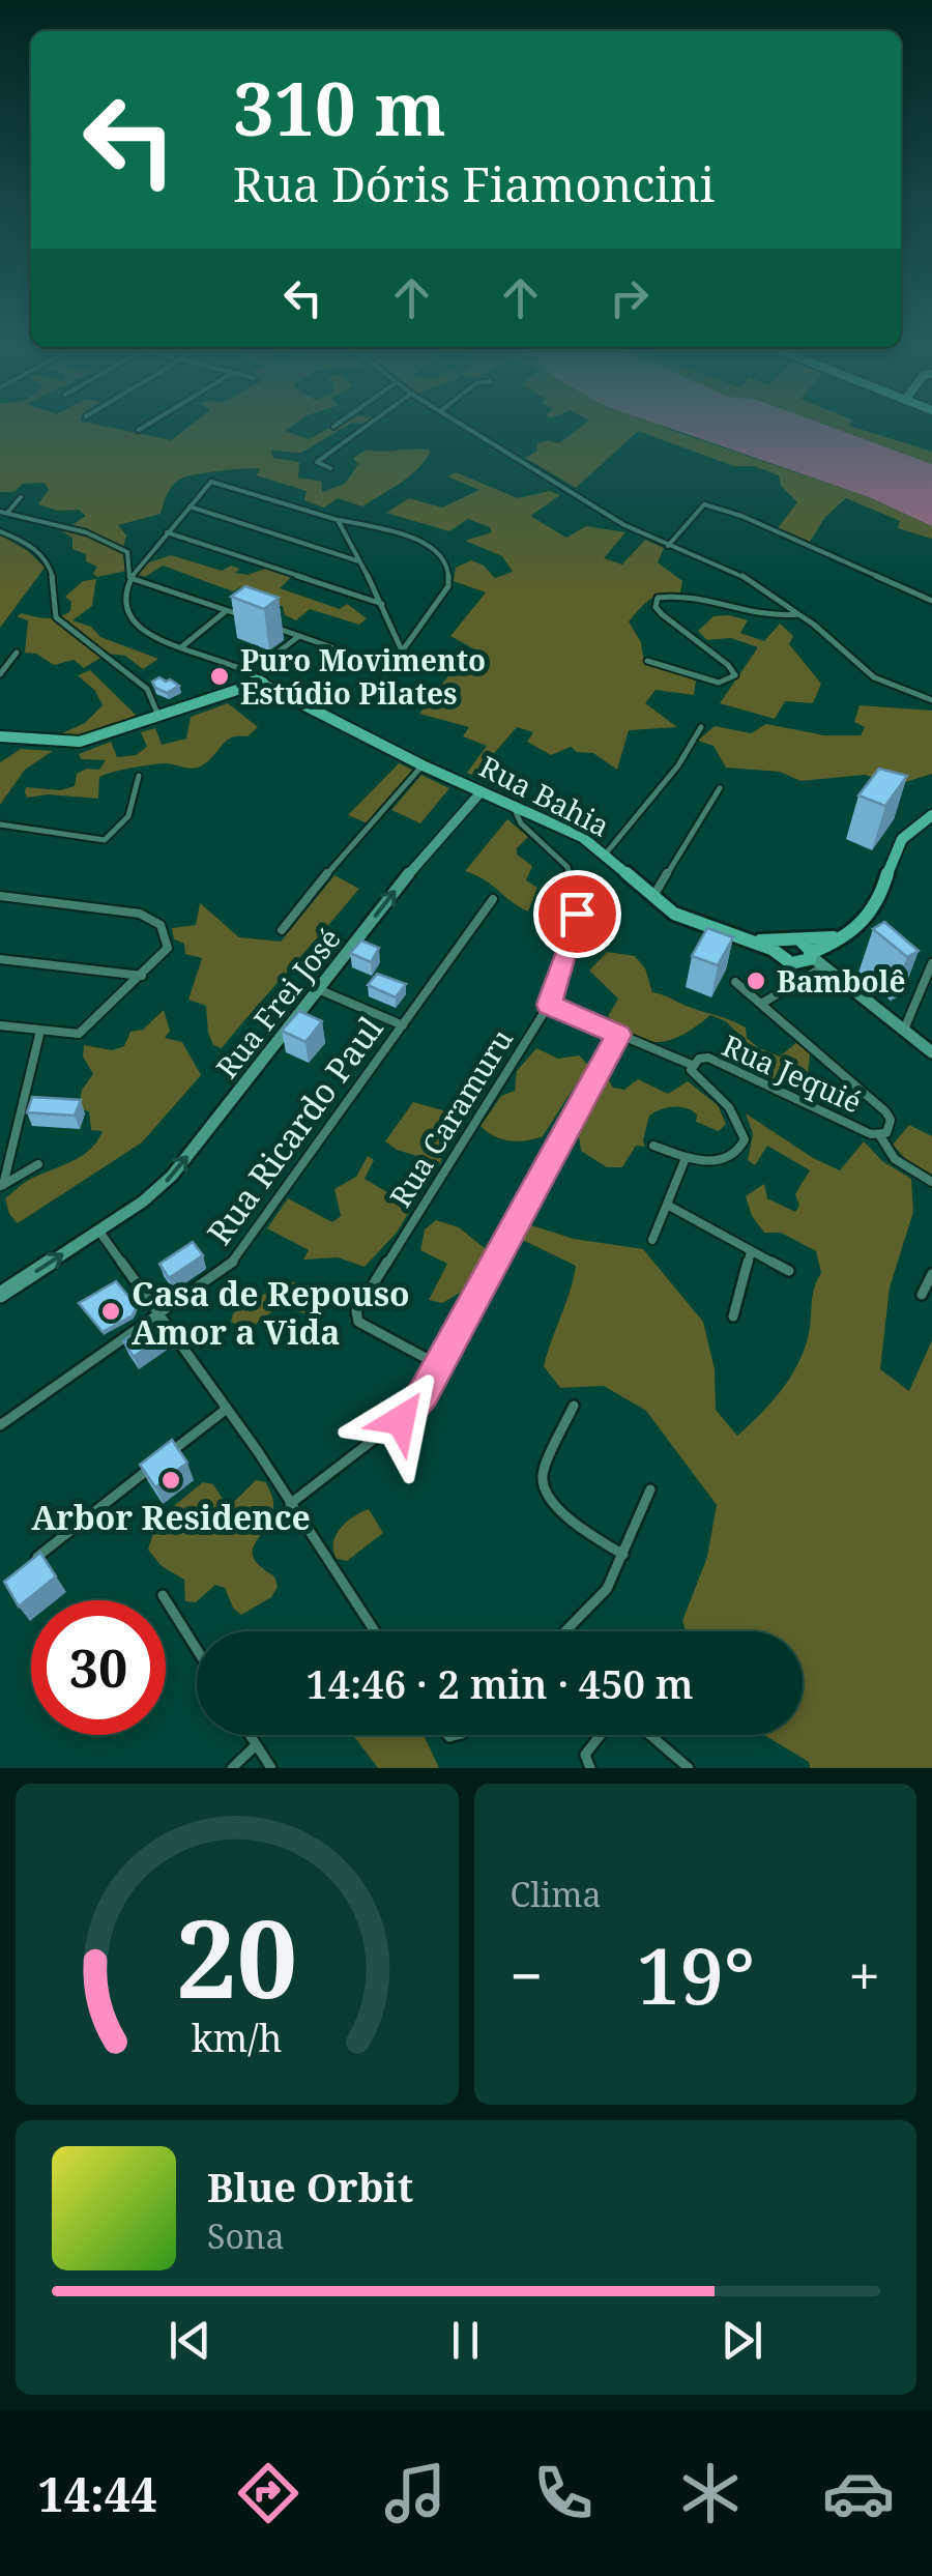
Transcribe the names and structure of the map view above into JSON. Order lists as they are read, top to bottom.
{
  "streets": {
    "main road": ["Rua Bahia"],
    "street": [
      "Rua Frei José",
      "Rua Jequié",
      "Rua Caramuru",
      "Rua Ricardo Paul"
    ]
  },
  "crossings": [
    ["Rua Bahia", "Rua Frei José"],
    ["Rua Bahia", "Rua Caramuru"]
  ],
  "places": [
    "Puro Movimento Estúdio Pilates",
    "Bambolê",
    "Casa de Repouso Amor a Vida",
    "Arbor Residence"
  ],
  "page": {
    "turn": ["310 m", "Rua Dóris Fiamoncini"],
    "limit": "30",
    "trip": "14:46 · 2 min · 450 m",
    "tile": "Clima",
    "heat": ["−", "19°", "+"],
    "song": ["Blue Orbit", "Sona"],
    "tabs": "14:44",
    "gauge": ["20", "km/h"]
  }
}
